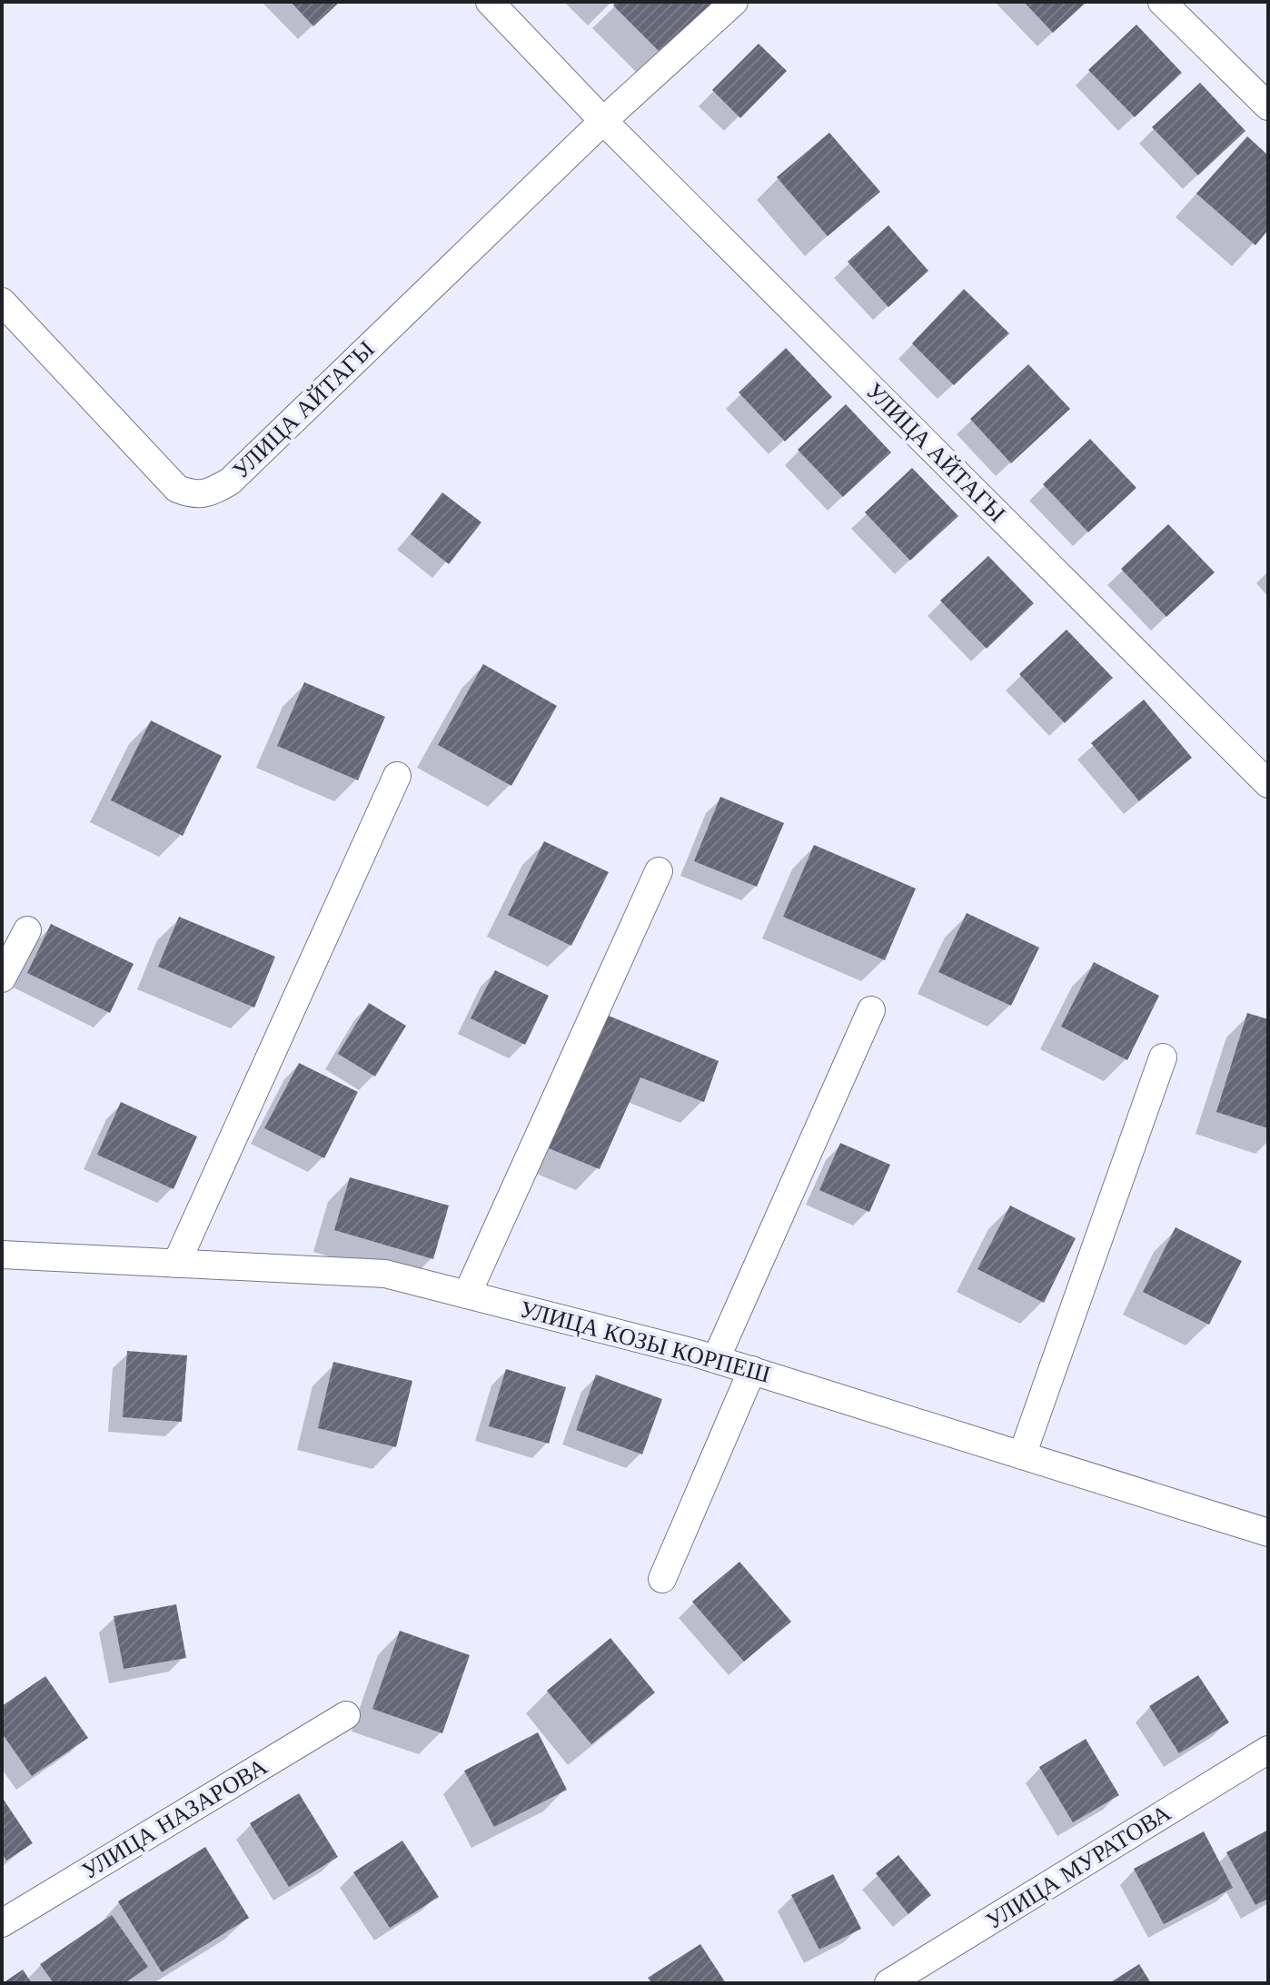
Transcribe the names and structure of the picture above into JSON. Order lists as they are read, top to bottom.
{
  "streets": {
    "street": [
      "УЛИЦА АЙТАГЫ",
      "УЛИЦА КОЗЫ КОРПЕШ",
      "УЛИЦА НАЗАРОВА",
      "УЛИЦА МУРАТОВА"
    ]
  }
}
